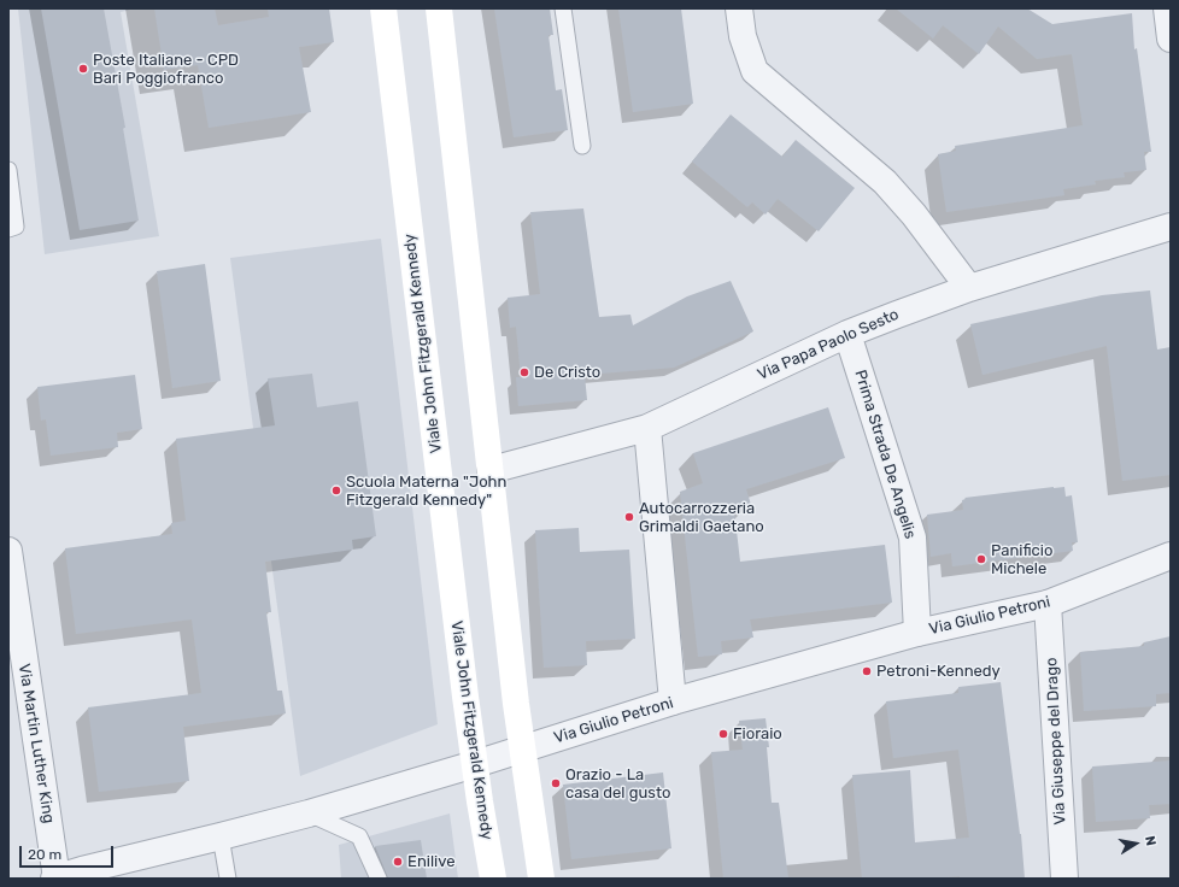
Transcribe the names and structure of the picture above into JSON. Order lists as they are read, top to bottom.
{
  "streets": {
    "main road": ["Viale John Fitzgerald Kennedy"],
    "street": [
      "Via Papa Paolo Sesto",
      "Prima Strada De Angelis",
      "Via Giulio Petroni",
      "Via Giuseppe del Drago",
      "Via Martin Luther King"
    ]
  },
  "crossings": [
    ["Viale John Fitzgerald Kennedy", "Via Giulio Petroni"],
    ["Via Papa Paolo Sesto", "Prima Strada De Angelis"],
    ["Prima Strada De Angelis", "Via Giulio Petroni"],
    ["Via Giulio Petroni", "Via Giuseppe del Drago"],
    ["Via Giulio Petroni", "Via Martin Luther King"]
  ],
  "places": [
    "Poste Italiane - CPD Bari Poggiofranco",
    "De Cristo",
    "Scuola Materna \"John Fitzgerald Kennedy\"",
    "Autocarrozzeria Grimaldi Gaetano",
    "Panificio Michele",
    "Petroni-Kennedy",
    "Fioraio",
    "Orazio - La casa del gusto",
    "Enilive"
  ],
  "scale_bar": "20 m",
  "north": "right"
}
